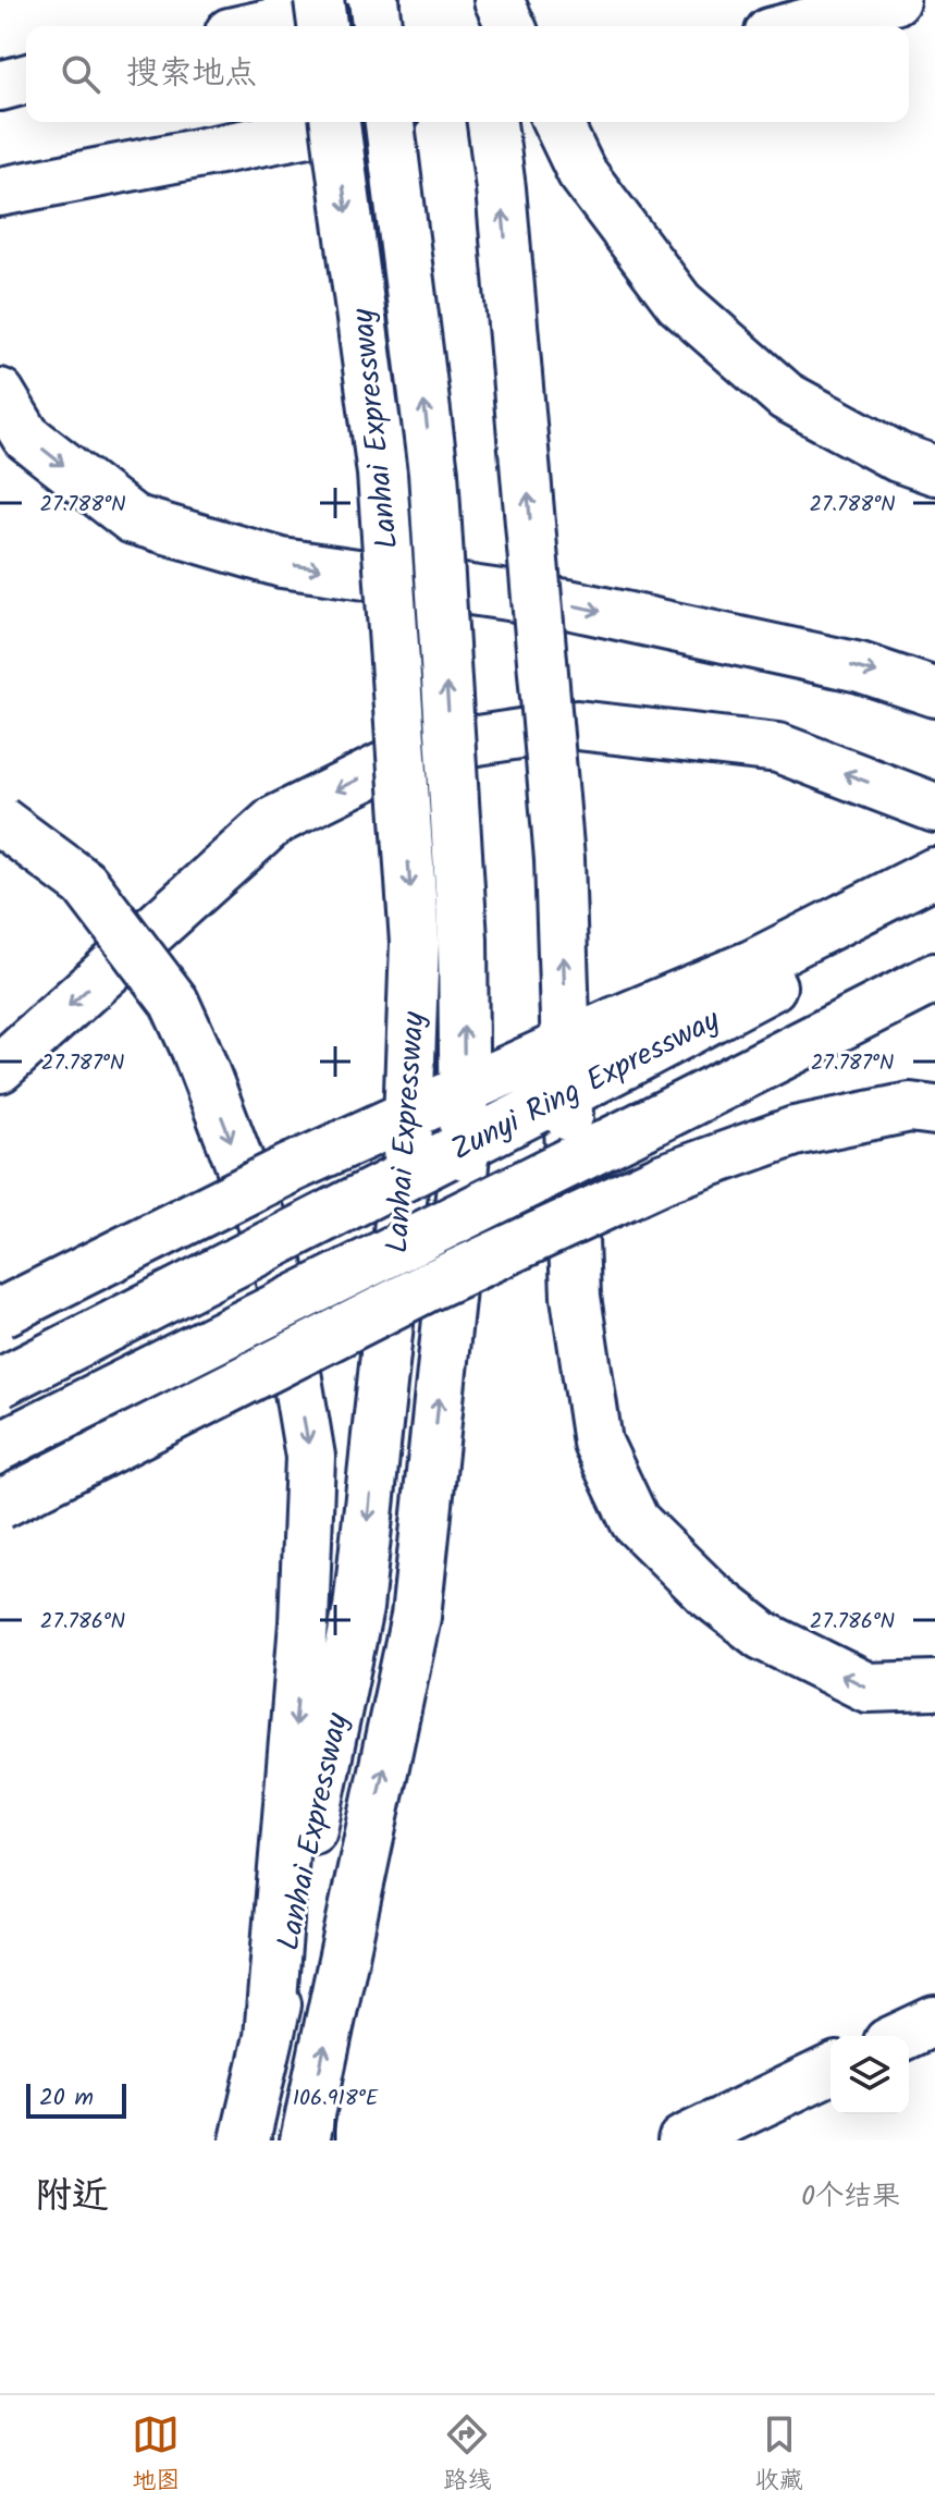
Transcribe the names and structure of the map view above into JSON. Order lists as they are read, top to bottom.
{
  "streets": {
    "main road": ["Lanhai Expressway", "Zunyi Ring Expressway"]
  },
  "scale_bar": "20 m",
  "page": {
    "search": "搜索地点",
    "scale": "20 m",
    "heading": ["附近", "0个结果"],
    "nav": ["地图", "路线", "收藏"]
  },
  "coordinates": [
    "27.788°N",
    "27.787°N",
    "27.786°N",
    "106.918°E"
  ]
}
